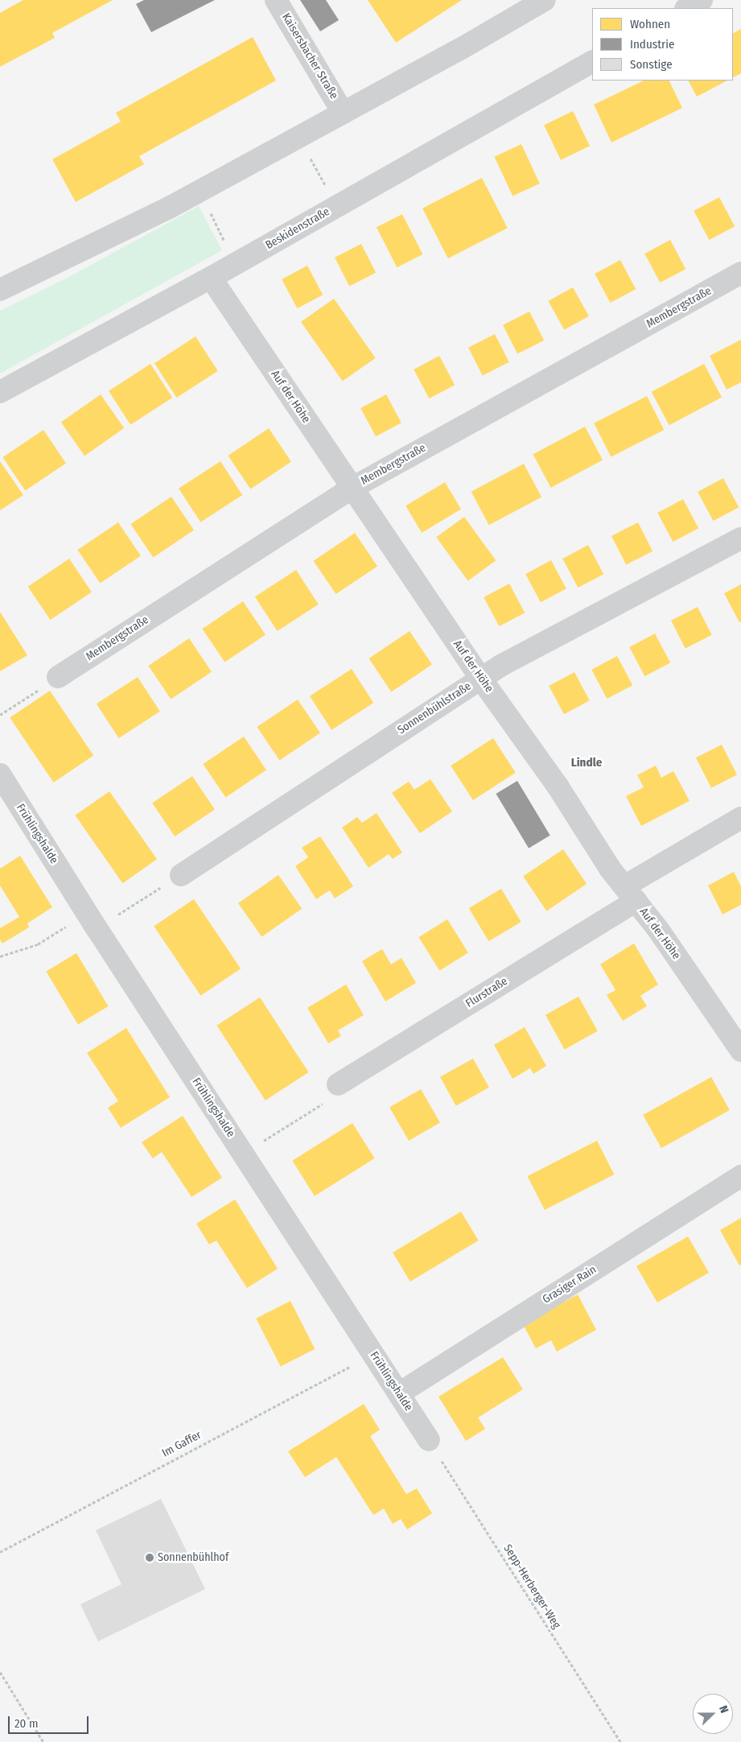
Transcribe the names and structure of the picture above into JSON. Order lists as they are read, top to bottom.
{
  "streets": {
    "street": [
      "Kaisersbacher Straße",
      "Beskidenstraße",
      "Membergstraße",
      "Auf der Höhe",
      "Sonnenbühlstraße",
      "Frühlingshalde",
      "Flurstraße",
      "Grasiger Rain"
    ],
    "path": ["Im Gaffer", "Sepp-Herberger-Weg"]
  },
  "crossings": [
    ["Beskidenstraße", "Auf der Höhe"],
    ["Membergstraße", "Auf der Höhe"],
    ["Auf der Höhe", "Sonnenbühlstraße"],
    ["Auf der Höhe", "Flurstraße"],
    ["Frühlingshalde", "Grasiger Rain"],
    ["Frühlingshalde", "Im Gaffer"],
    ["Frühlingshalde", "Sepp-Herberger-Weg"]
  ],
  "districts": ["Lindle"],
  "places": ["Sonnenbühlhof"],
  "legend": ["Wohnen", "Industrie", "Sonstige"],
  "scale_bar": "20 m",
  "north": "right"
}
